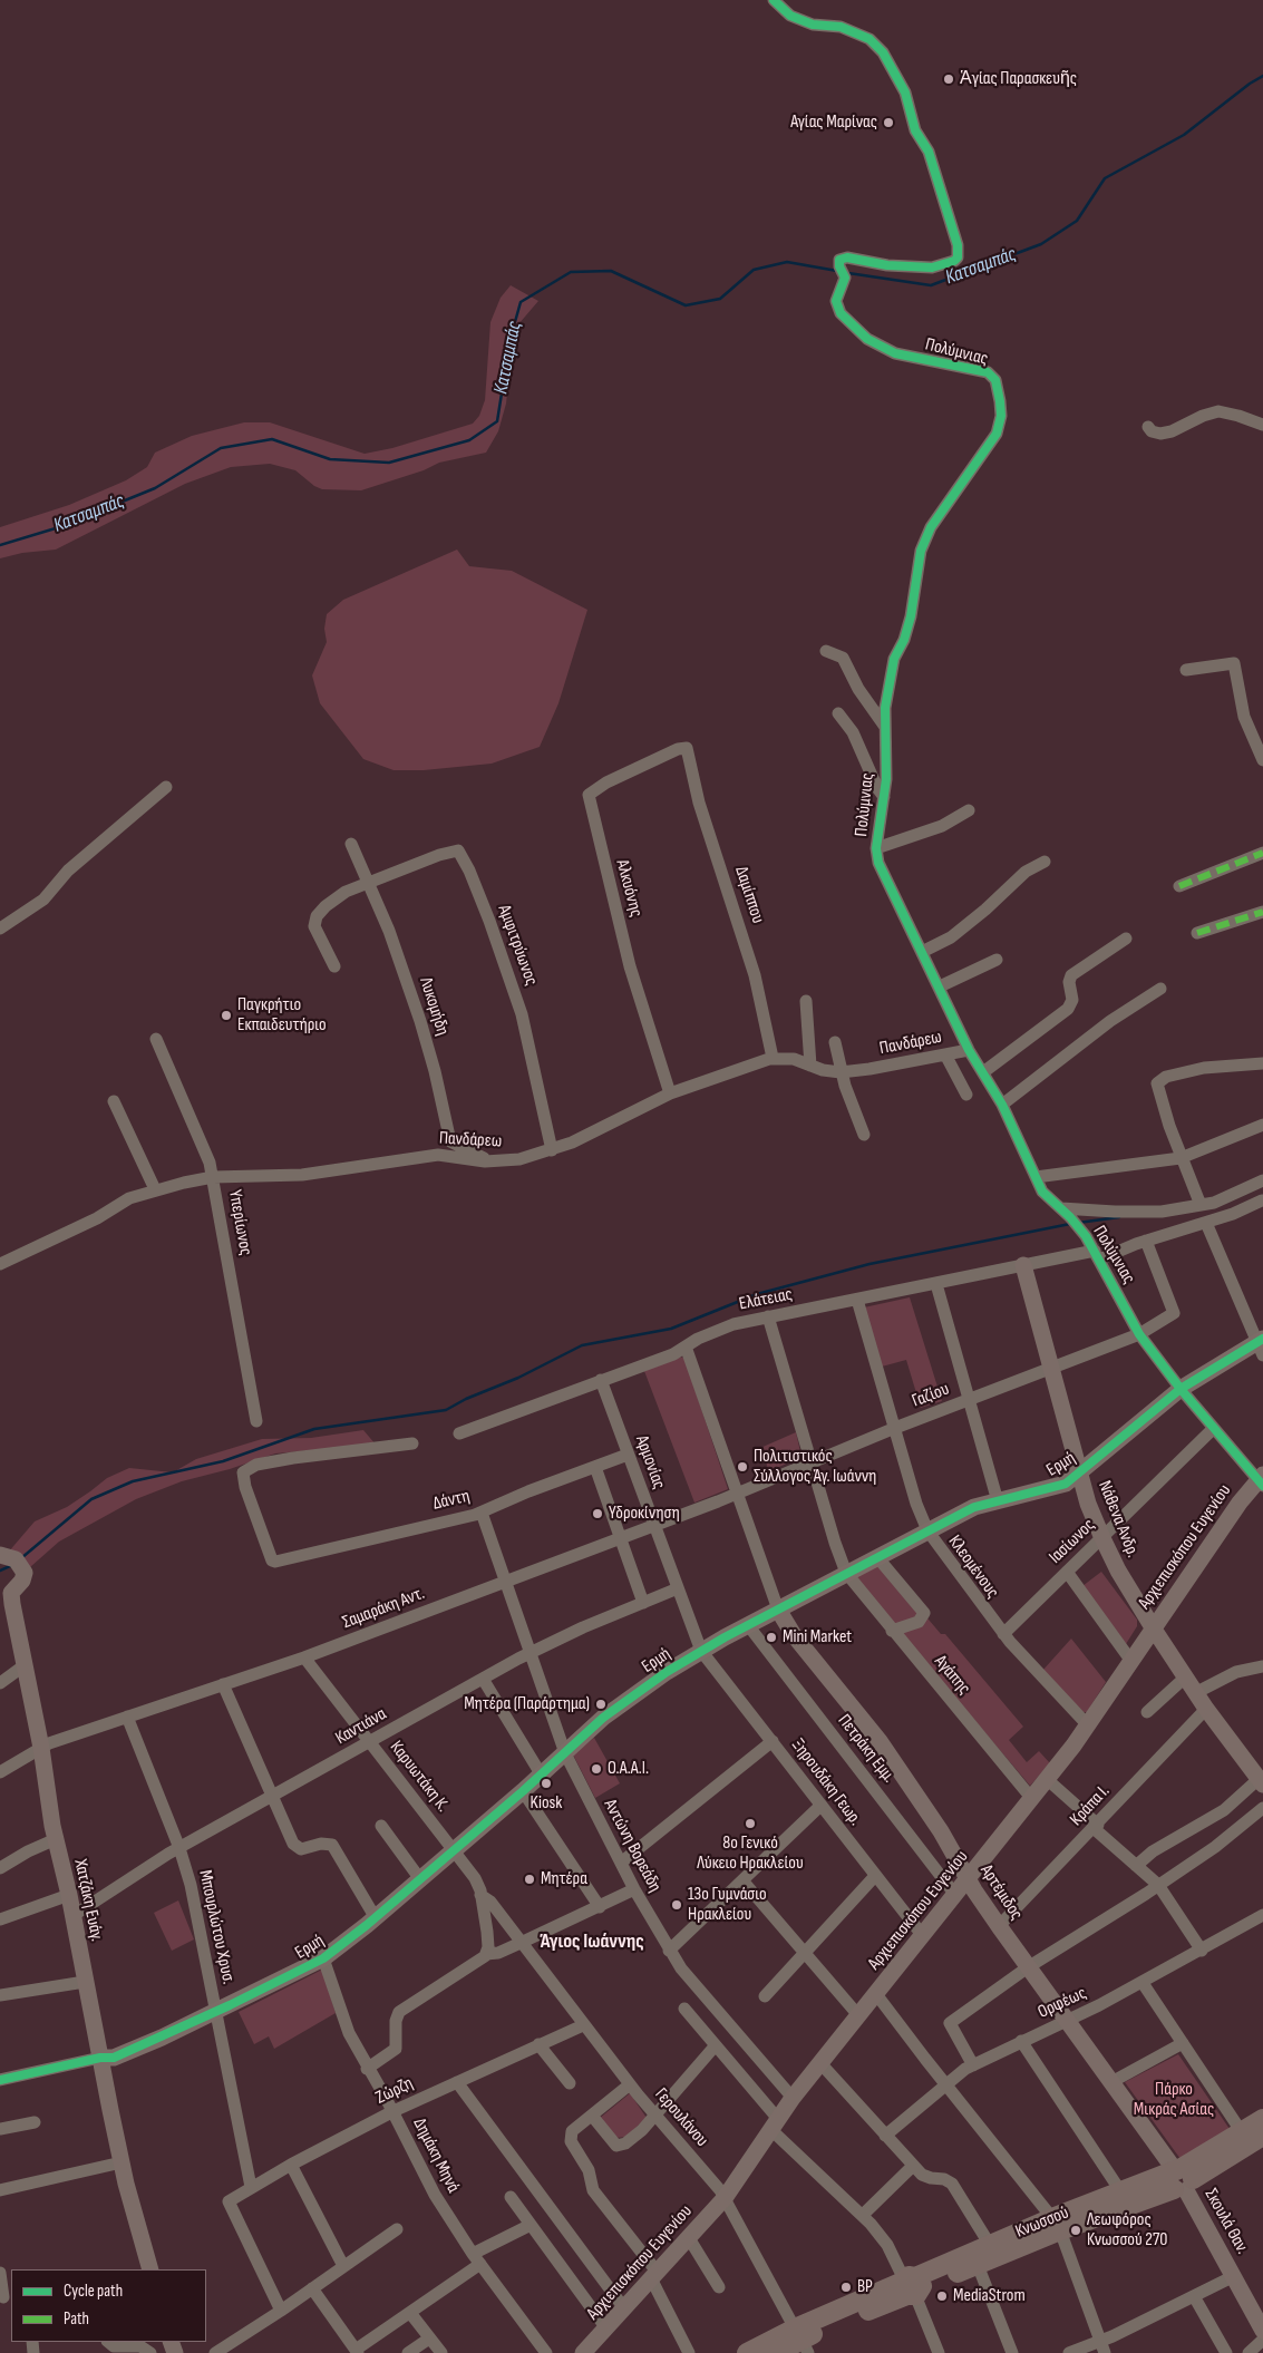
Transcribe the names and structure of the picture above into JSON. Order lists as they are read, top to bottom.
{
  "streets": {
    "main road": ["Κνωσσού"],
    "street": [
      "Πολύμνιας",
      "Αλκυόνης",
      "Δαμίππου",
      "Αμφιτρύωνος",
      "Λυκομήδη",
      "Πανδάρεω",
      "Υπερίωνος",
      "Ελάτειας",
      "Γαζίου",
      "Αρμονίας",
      "Ερμή",
      "Δάντη",
      "Νάθενα Ανδρ.",
      "Ιασίωνος",
      "Αρχιεπισκόπου Ευγενίου",
      "Κλεομένους",
      "Σαμαράκη Αντ.",
      "Αγάπης",
      "Καντιάνα",
      "Πετράκη Εμμ.",
      "Καρυωτάκη Κ.",
      "Ξηρουδάκη Γεωρ.",
      "Κράπα Ι.",
      "Αντώνη Βορεάδη",
      "Αρτέμιδος",
      "Χατζάκη Ευάγ.",
      "Μπουρλώτου Χρυσ.",
      "Ορφέως",
      "Ζώρζη",
      "Γερουλάνου",
      "Δημάκη Μηνά",
      "Σκουλά Θαν."
    ]
  },
  "crossings": [
    ["Πολύμνιας", "Πανδάρεω"],
    ["Πολύμνιας", "Ελάτειας"],
    ["Πολύμνιας", "Γαζίου"],
    ["Πολύμνιας", "Ερμή"],
    ["Πολύμνιας", "Ιασίωνος"],
    ["Πολύμνιας", "Αρχιεπισκόπου Ευγενίου"],
    ["Αλκυόνης", "Δαμίππου"],
    ["Αλκυόνης", "Πανδάρεω"],
    ["Δαμίππου", "Πανδάρεω"],
    ["Αμφιτρύωνος", "Λυκομήδη"],
    ["Αμφιτρύωνος", "Πανδάρεω"],
    ["Λυκομήδη", "Πανδάρεω"],
    ["Πανδάρεω", "Υπερίωνος"],
    ["Ελάτειας", "Γαζίου"],
    ["Ελάτειας", "Αρμονίας"],
    ["Ελάτειας", "Νάθενα Ανδρ."],
    ["Ελάτειας", "Κλεομένους"],
    ["Γαζίου", "Νάθενα Ανδρ."],
    ["Γαζίου", "Κλεομένους"],
    ["Γαζίου", "Σαμαράκη Αντ."],
    ["Αρμονίας", "Ερμή"],
    ["Αρμονίας", "Δάντη"],
    ["Αρμονίας", "Σαμαράκη Αντ."],
    ["Αρμονίας", "Καντιάνα"],
    ["Αρμονίας", "Ξηρουδάκη Γεωρ."],
    ["Ερμή", "Νάθενα Ανδρ."],
    ["Ερμή", "Κλεομένους"],
    ["Ερμή", "Αγάπης"],
    ["Ερμή", "Πετράκη Εμμ."],
    ["Ερμή", "Καρυωτάκη Κ."],
    ["Ερμή", "Ξηρουδάκη Γεωρ."],
    ["Ερμή", "Αντώνη Βορεάδη"],
    ["Ερμή", "Αρτέμιδος"],
    ["Ερμή", "Χατζάκη Ευάγ."],
    ["Ερμή", "Μπουρλώτου Χρυσ."],
    ["Ερμή", "Δημάκη Μηνά"],
    ["Δάντη", "Αντώνη Βορεάδη"],
    ["Νάθενα Ανδρ.", "Ιασίωνος"],
    ["Νάθενα Ανδρ.", "Αρχιεπισκόπου Ευγενίου"],
    ["Νάθενα Ανδρ.", "Κράπα Ι."],
    ["Ιασίωνος", "Κλεομένους"],
    ["Αρχιεπισκόπου Ευγενίου", "Κλεομένους"],
    ["Αρχιεπισκόπου Ευγενίου", "Αγάπης"],
    ["Αρχιεπισκόπου Ευγενίου", "Πετράκη Εμμ."],
    ["Αρχιεπισκόπου Ευγενίου", "Ξηρουδάκη Γεωρ."],
    ["Αρχιεπισκόπου Ευγενίου", "Αντώνη Βορεάδη"],
    ["Αρχιεπισκόπου Ευγενίου", "Αρτέμιδος"],
    ["Αρχιεπισκόπου Ευγενίου", "Γερουλάνου"],
    ["Σαμαράκη Αντ.", "Καρυωτάκη Κ."],
    ["Σαμαράκη Αντ.", "Αντώνη Βορεάδη"],
    ["Σαμαράκη Αντ.", "Χατζάκη Ευάγ."],
    ["Σαμαράκη Αντ.", "Μπουρλώτου Χρυσ."],
    ["Καντιάνα", "Καρυωτάκη Κ."],
    ["Καντιάνα", "Αντώνη Βορεάδη"],
    ["Καντιάνα", "Χατζάκη Ευάγ."],
    ["Καντιάνα", "Μπουρλώτου Χρυσ."],
    ["Καρυωτάκη Κ.", "Γερουλάνου"],
    ["Κράπα Ι.", "Αρτέμιδος"],
    ["Αρτέμιδος", "Ορφέως"],
    ["Αρτέμιδος", "Σκουλά Θαν."],
    ["Αρτέμιδος", "Κνωσσού"],
    ["Μπουρλώτου Χρυσ.", "Ζώρζη"],
    ["Ζώρζη", "Γερουλάνου"],
    ["Ζώρζη", "Δημάκη Μηνά"],
    ["Γερουλάνου", "Κνωσσού"],
    ["Σκουλά Θαν.", "Κνωσσού"]
  ],
  "districts": ["Άγιος Ιωάννης"],
  "water": ["Κατσαμπάς"],
  "parks": ["Πάρκο Μικράς Ασίας"],
  "places": [
    "Ἁγίας Παρασκευῆς",
    "Αγίας Μαρίνας",
    "Παγκρήτιο Εκπαιδευτήριο",
    "Πολιτιστικός Σύλλογος Άγ. Ιωάννη",
    "Υδροκίνηση",
    "Mini Market",
    "Μητέρα (Παράρτημα)",
    "Ο.Α.Α.Ι.",
    "Kiosk",
    "8ο Γενικό Λύκειο Ηρακλείου",
    "Μητέρα",
    "13o Γυμνάσιο Ηρακλείου",
    "Λεωφόρος Κνωσσού 270",
    "BP",
    "MediaStrom"
  ],
  "legend": ["Cycle path", "Path"]
}
